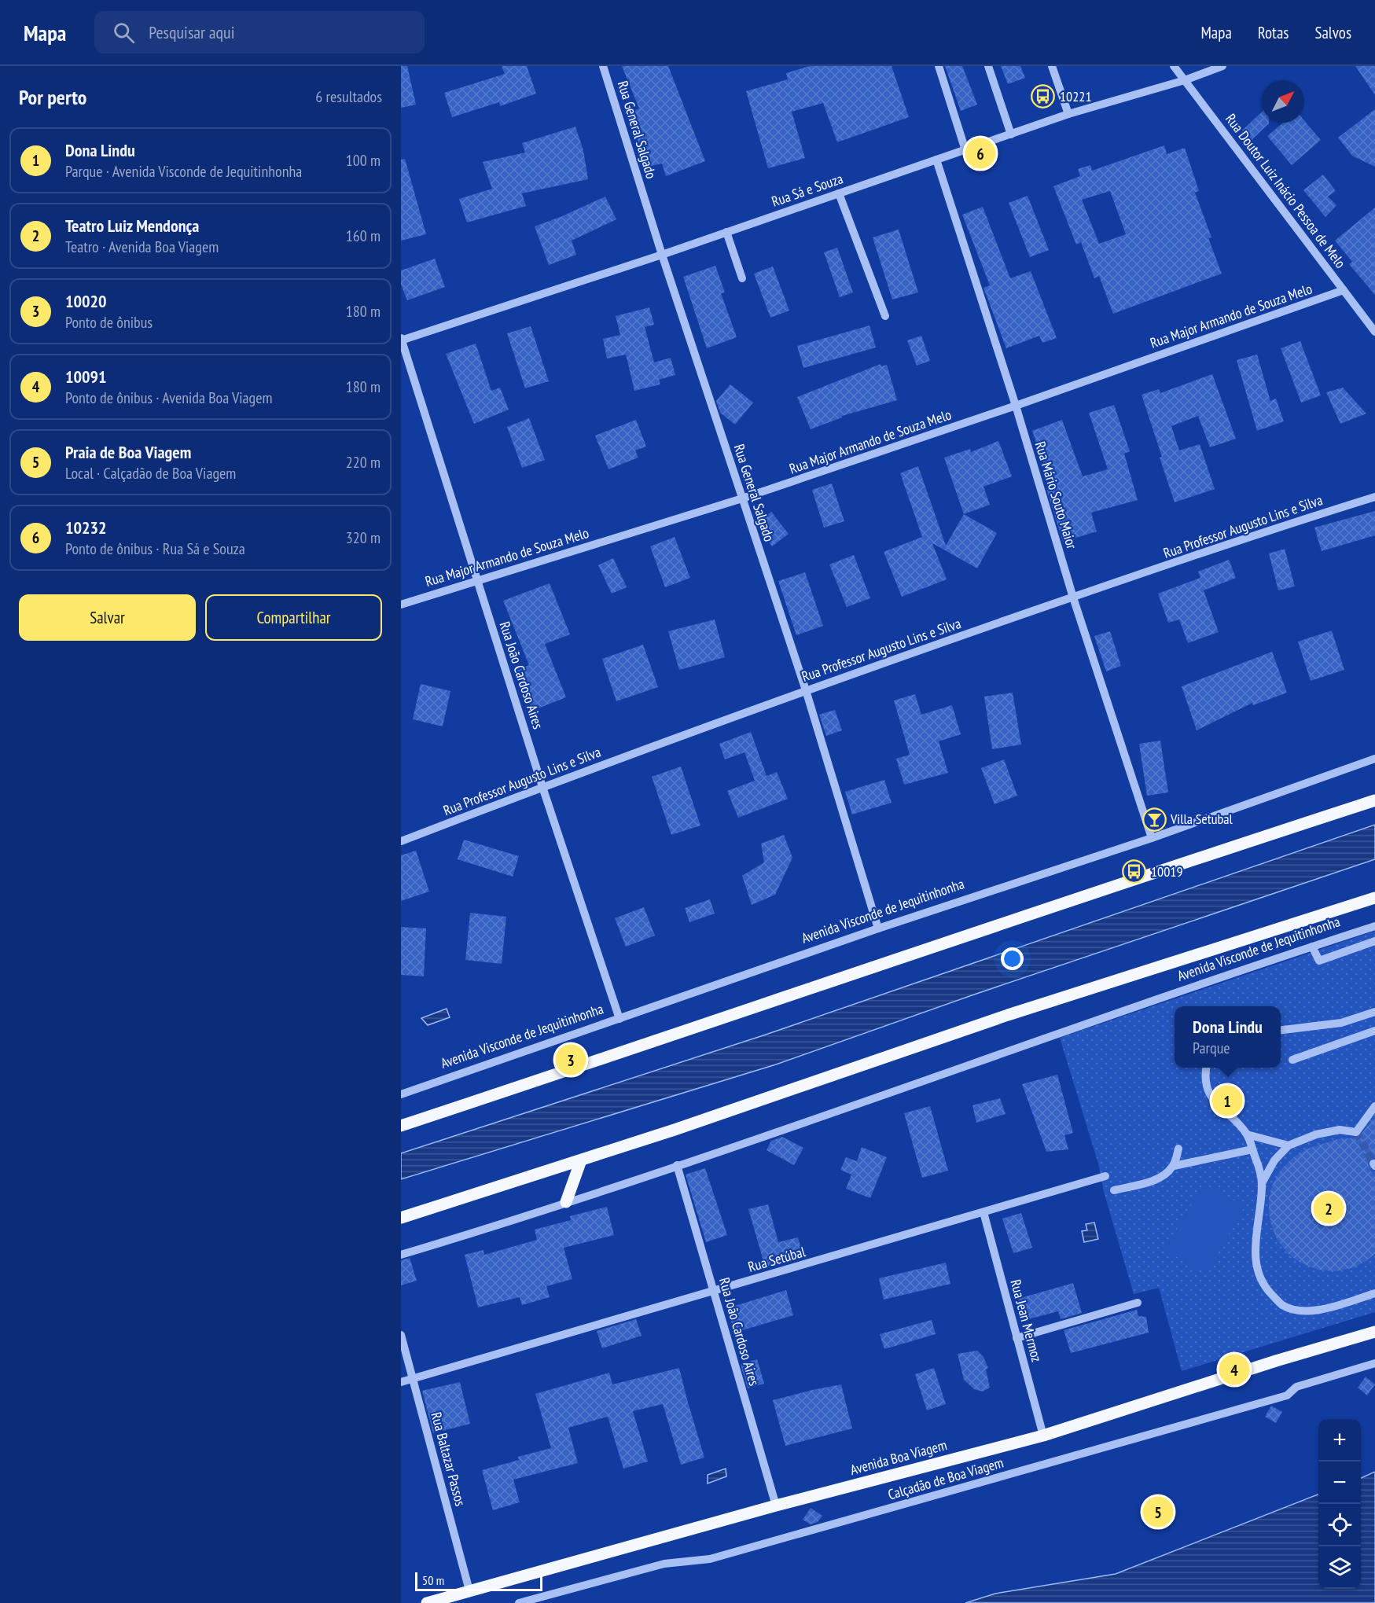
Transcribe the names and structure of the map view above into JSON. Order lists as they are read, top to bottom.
{
  "streets": {
    "main road": ["Avenida Visconde de Jequitinhonha", "Avenida Boa Viagem"],
    "street": [
      "Rua General Salgado",
      "Rua Sá e Souza",
      "Rua Doutor Luiz Inácio Pessoa de Melo",
      "Rua Major Armando de Souza Melo",
      "Rua Mário Souto Maior",
      "Rua Professor Augusto Lins e Silva",
      "Rua João Cardoso Aires",
      "Rua Setúbal",
      "Rua Jean Mermoz",
      "Rua Baltazar Passos",
      "Calçadão de Boa Viagem"
    ]
  },
  "crossings": [
    ["Rua General Salgado", "Rua Sá e Souza"],
    ["Rua General Salgado", "Rua Major Armando de Souza Melo"],
    ["Rua General Salgado", "Rua Professor Augusto Lins e Silva"],
    ["Rua General Salgado", "Avenida Visconde de Jequitinhonha"],
    ["Rua Sá e Souza", "Rua Doutor Luiz Inácio Pessoa de Melo"],
    ["Rua Sá e Souza", "Rua Mário Souto Maior"],
    ["Rua Sá e Souza", "Rua João Cardoso Aires"],
    ["Rua Doutor Luiz Inácio Pessoa de Melo", "Rua Major Armando de Souza Melo"],
    ["Rua Major Armando de Souza Melo", "Rua Mário Souto Maior"],
    ["Rua Major Armando de Souza Melo", "Rua João Cardoso Aires"],
    ["Rua Mário Souto Maior", "Rua Professor Augusto Lins e Silva"],
    ["Rua Mário Souto Maior", "Avenida Visconde de Jequitinhonha"],
    ["Rua Professor Augusto Lins e Silva", "Rua João Cardoso Aires"],
    ["Rua João Cardoso Aires", "Avenida Visconde de Jequitinhonha"],
    ["Rua João Cardoso Aires", "Rua Setúbal"],
    ["Rua João Cardoso Aires", "Avenida Boa Viagem"],
    ["Rua Setúbal", "Rua Jean Mermoz"],
    ["Rua Setúbal", "Rua Baltazar Passos"],
    ["Rua Jean Mermoz", "Avenida Boa Viagem"],
    ["Avenida Boa Viagem", "Rua Baltazar Passos"]
  ],
  "places": {
    "bus stop": ["10221", "10019"],
    "bar": ["Villa Setubal"]
  },
  "scale_bar": "50 m",
  "north": "top right",
  "page": {
    "header": "Mapa",
    "search": "Pesquisar aqui",
    "nav": ["Mapa", "Rotas", "Salvos"],
    "heading": ["Por perto", "6 resultados"],
    "list": [
      {
        "mark": "1",
        "name": "Dona Lindu",
        "note": "Parque · Avenida Visconde de Jequitinhonha",
        "value": "100 m"
      },
      {
        "mark": "2",
        "name": "Teatro Luiz Mendonça",
        "note": "Teatro · Avenida Boa Viagem",
        "value": "160 m"
      },
      {
        "mark": "3",
        "name": "10020",
        "note": "Ponto de ônibus",
        "value": "180 m"
      },
      {
        "mark": "4",
        "name": "10091",
        "note": "Ponto de ônibus · Avenida Boa Viagem",
        "value": "180 m"
      },
      {
        "mark": "5",
        "name": "Praia de Boa Viagem",
        "note": "Local · Calçadão de Boa Viagem",
        "value": "220 m"
      },
      {
        "mark": "6",
        "name": "10232",
        "note": "Ponto de ônibus · Rua Sá e Souza",
        "value": "320 m"
      }
    ],
    "pins": [
      "6",
      "3",
      "1",
      "2",
      "4",
      "5"
    ],
    "buttons": ["Salvar", "Compartilhar"],
    "popup": ["Dona Lindu", "Parque"],
    "map_buttons": ["+", "−"],
    "scale": "50 m"
  }
}
